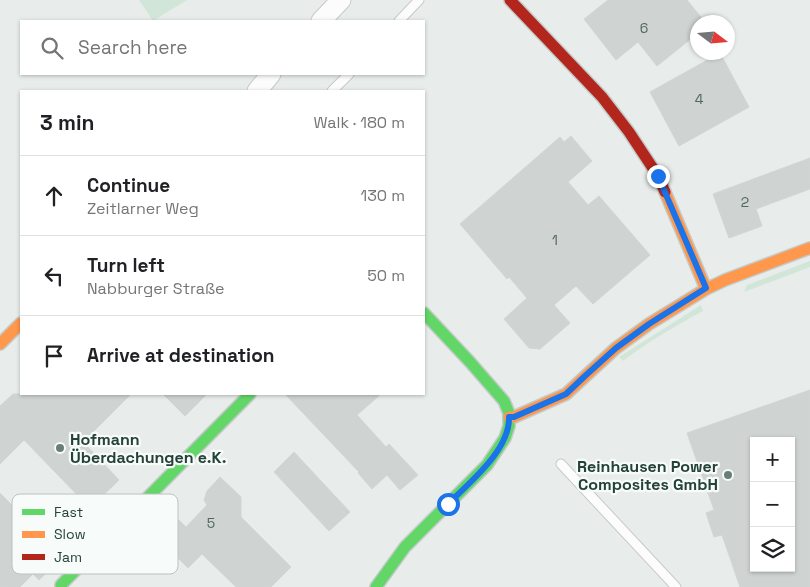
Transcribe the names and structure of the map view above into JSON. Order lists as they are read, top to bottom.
{
  "places": ["Hofmann Überdachungen e.K.", "Reinhausen Power Composites GmbH"],
  "house_numbers": [
    "6",
    "4",
    "2",
    "1",
    "5"
  ],
  "legend": ["Fast", "Slow", "Jam"],
  "north": "right",
  "page": {
    "search": "Search here",
    "heading": ["3 min", "Walk · 180 m"],
    "list": [
      ["Continue", "Zeitlarner Weg", "130 m"],
      ["Turn left", "Nabburger Straße", "50 m"],
      "Arrive at destination"
    ],
    "map_buttons": ["+", "−"]
  }
}
